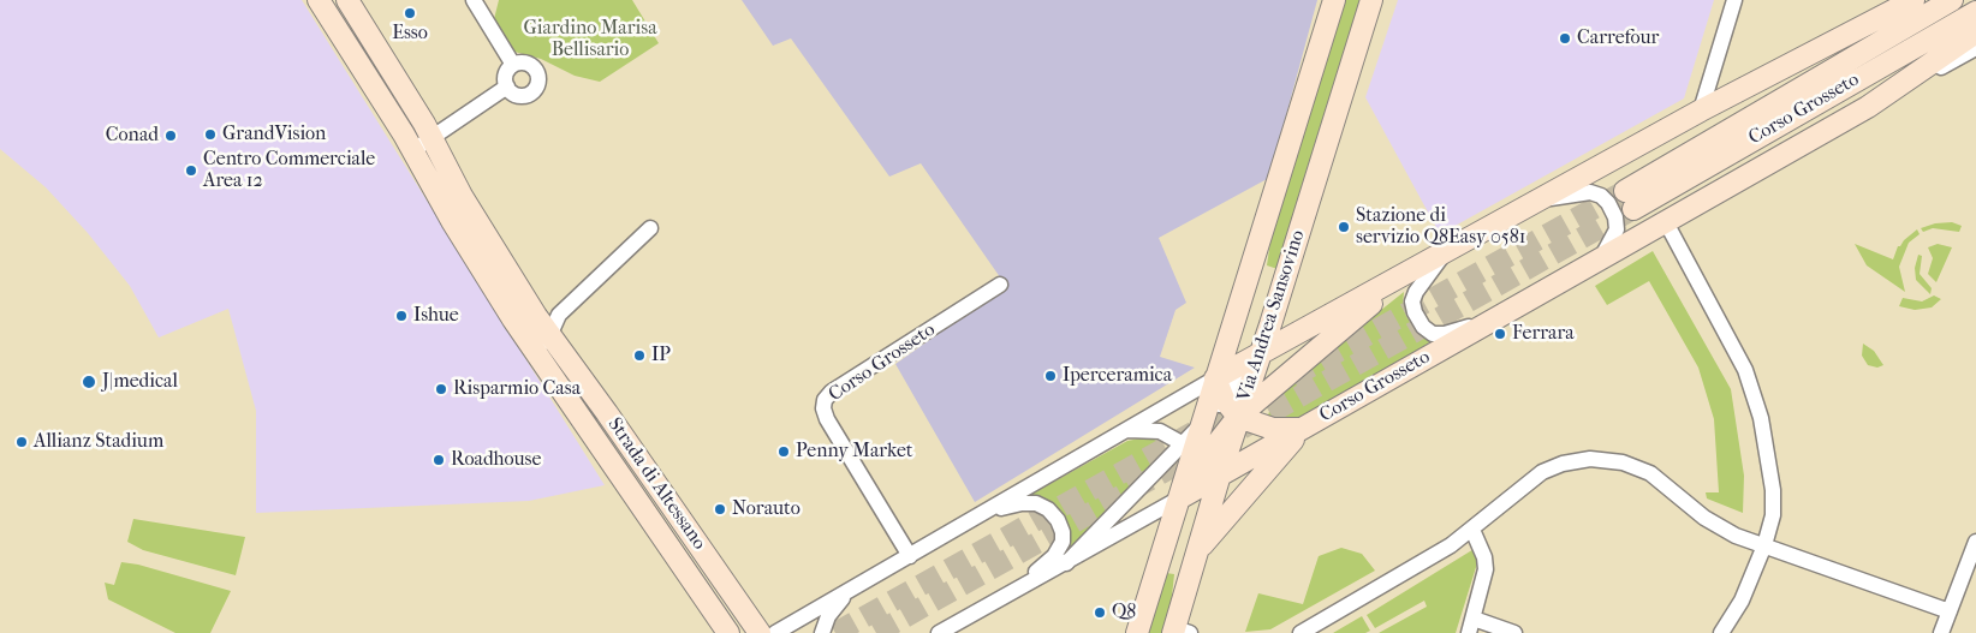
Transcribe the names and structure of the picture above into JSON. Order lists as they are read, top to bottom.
{
  "streets": {
    "main road": ["Corso Grosseto", "Via Andrea Sansovino", "Strada di Altessano"]
  },
  "crossings": [
    ["Corso Grosseto", "Via Andrea Sansovino"]
  ],
  "parks": ["Giardino Marisa Bellisario"],
  "places": [
    "Esso",
    "Carrefour",
    "GrandVision",
    "Conad",
    "Centro Commerciale Area 12",
    "Stazione di servizio Q8Easy 0581",
    "Ishue",
    "Ferrara",
    "IP",
    "Iperceramica",
    "J|medical",
    "Risparmio Casa",
    "Allianz Stadium",
    "Penny Market",
    "Roadhouse",
    "Norauto",
    "Q8"
  ]
}
